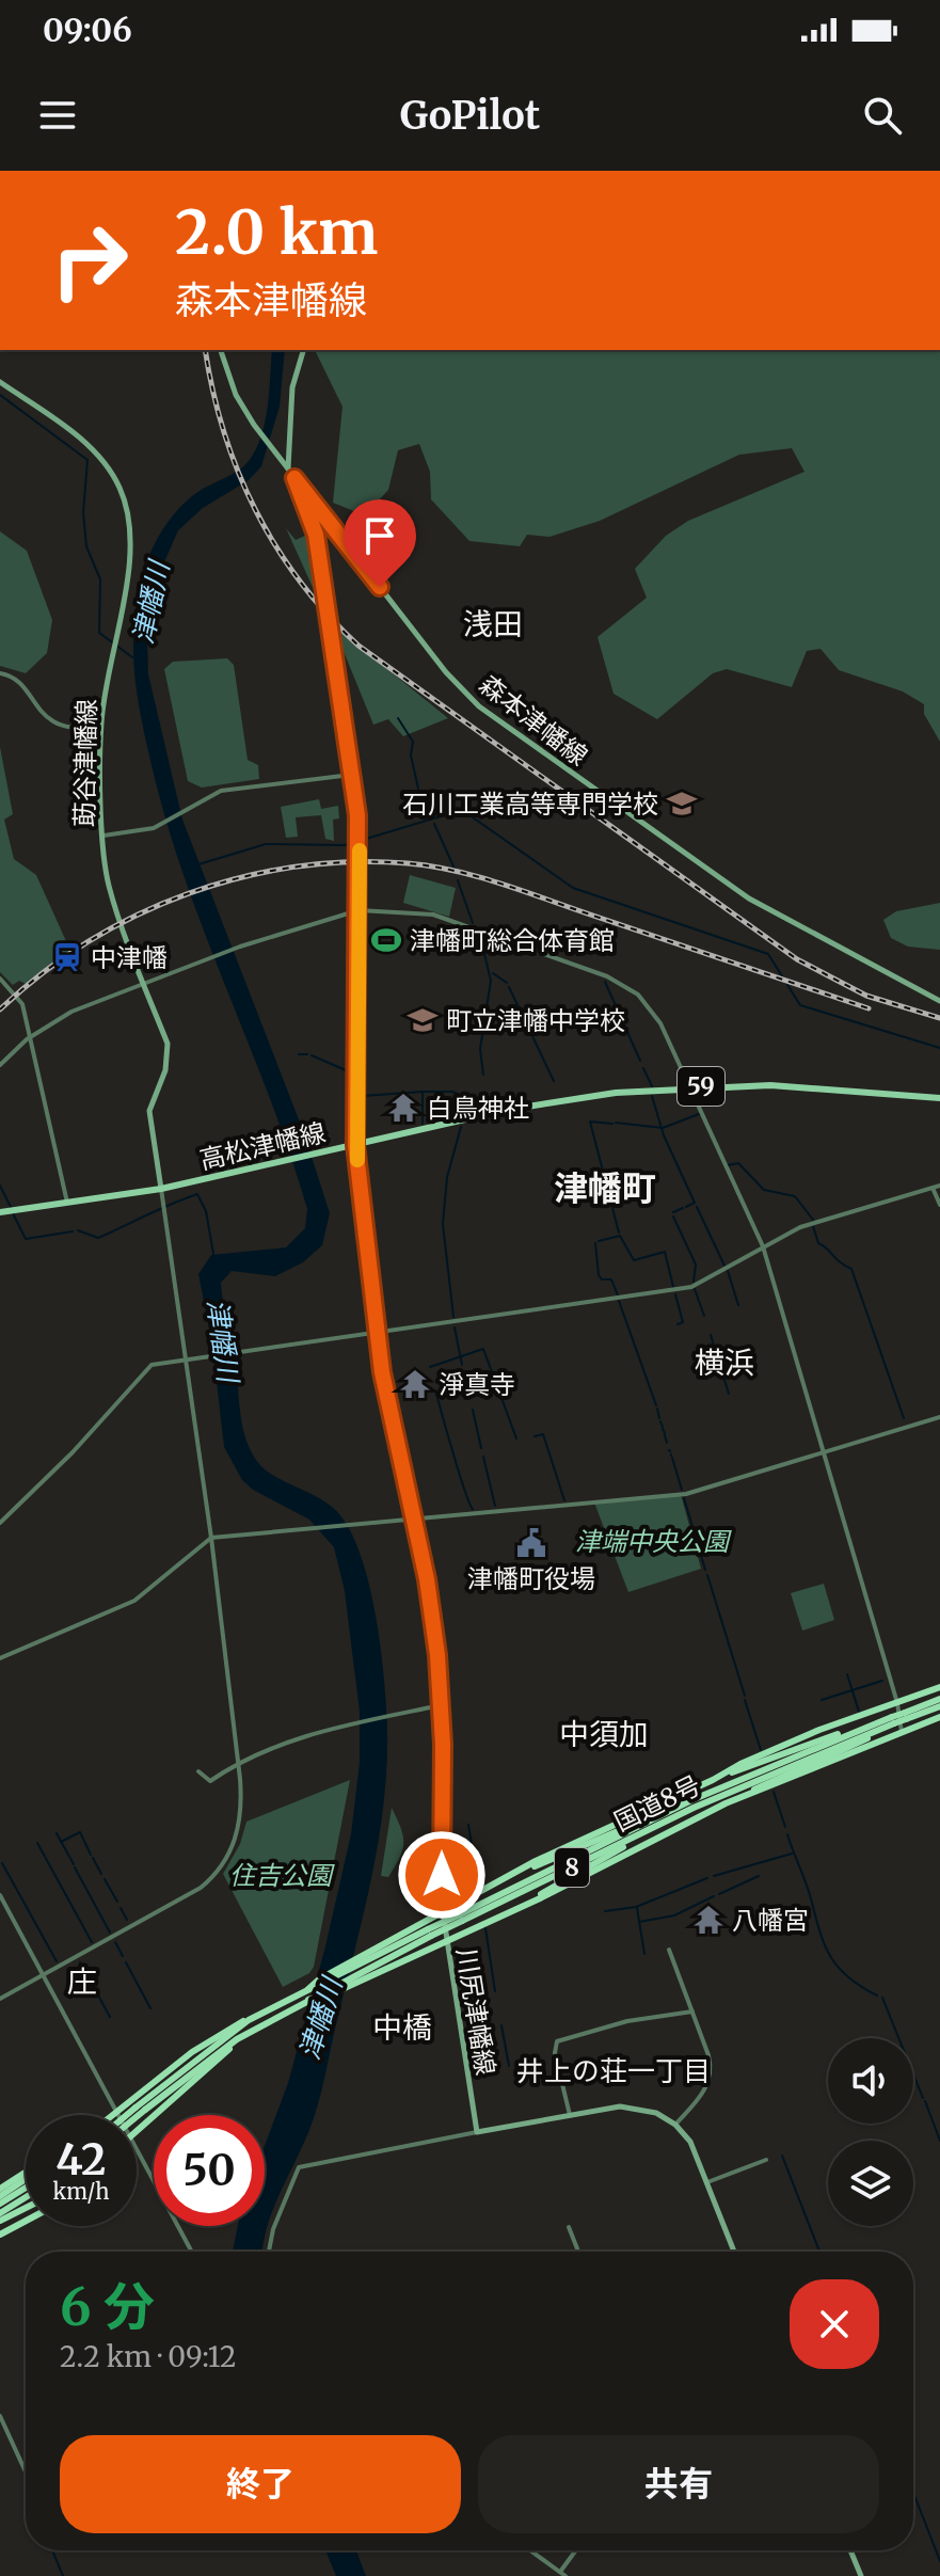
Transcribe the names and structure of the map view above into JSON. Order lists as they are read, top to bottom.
{
  "streets": {
    "highway": ["国道8号", "8"],
    "main road": [
      "森本津幡線",
      "莇谷津幡線",
      "59",
      "高松津幡線",
      "川尻津幡線"
    ]
  },
  "crossings": [
    ["森本津幡線", "川尻津幡線"],
    ["莇谷津幡線", "高松津幡線"],
    ["高松津幡線", "川尻津幡線"],
    ["国道8号", "8"]
  ],
  "districts": [
    "浅田",
    "津幡町",
    "横浜",
    "中須加",
    "庄",
    "中橋",
    "井上の荘一丁目"
  ],
  "water": ["津幡川"],
  "parks": ["津端中央公園", "住吉公園"],
  "places": {
    "school or university": ["石川工業高等専門学校", "町立津幡中学校"],
    "sports": ["津幡町総合体育館"],
    "station": ["中津幡"],
    "temple": ["白鳥神社", "淨真寺", "八幡宮"],
    "public building": ["津幡町役場"]
  },
  "page": {
    "status": "09:06",
    "header": "GoPilot",
    "turn": ["2.0 km", "森本津幡線"],
    "speed": "42 km/h",
    "limit": "50",
    "heading": ["6 分", "2.2 km · 09:12"],
    "buttons": ["終了", "共有"]
  }
}
